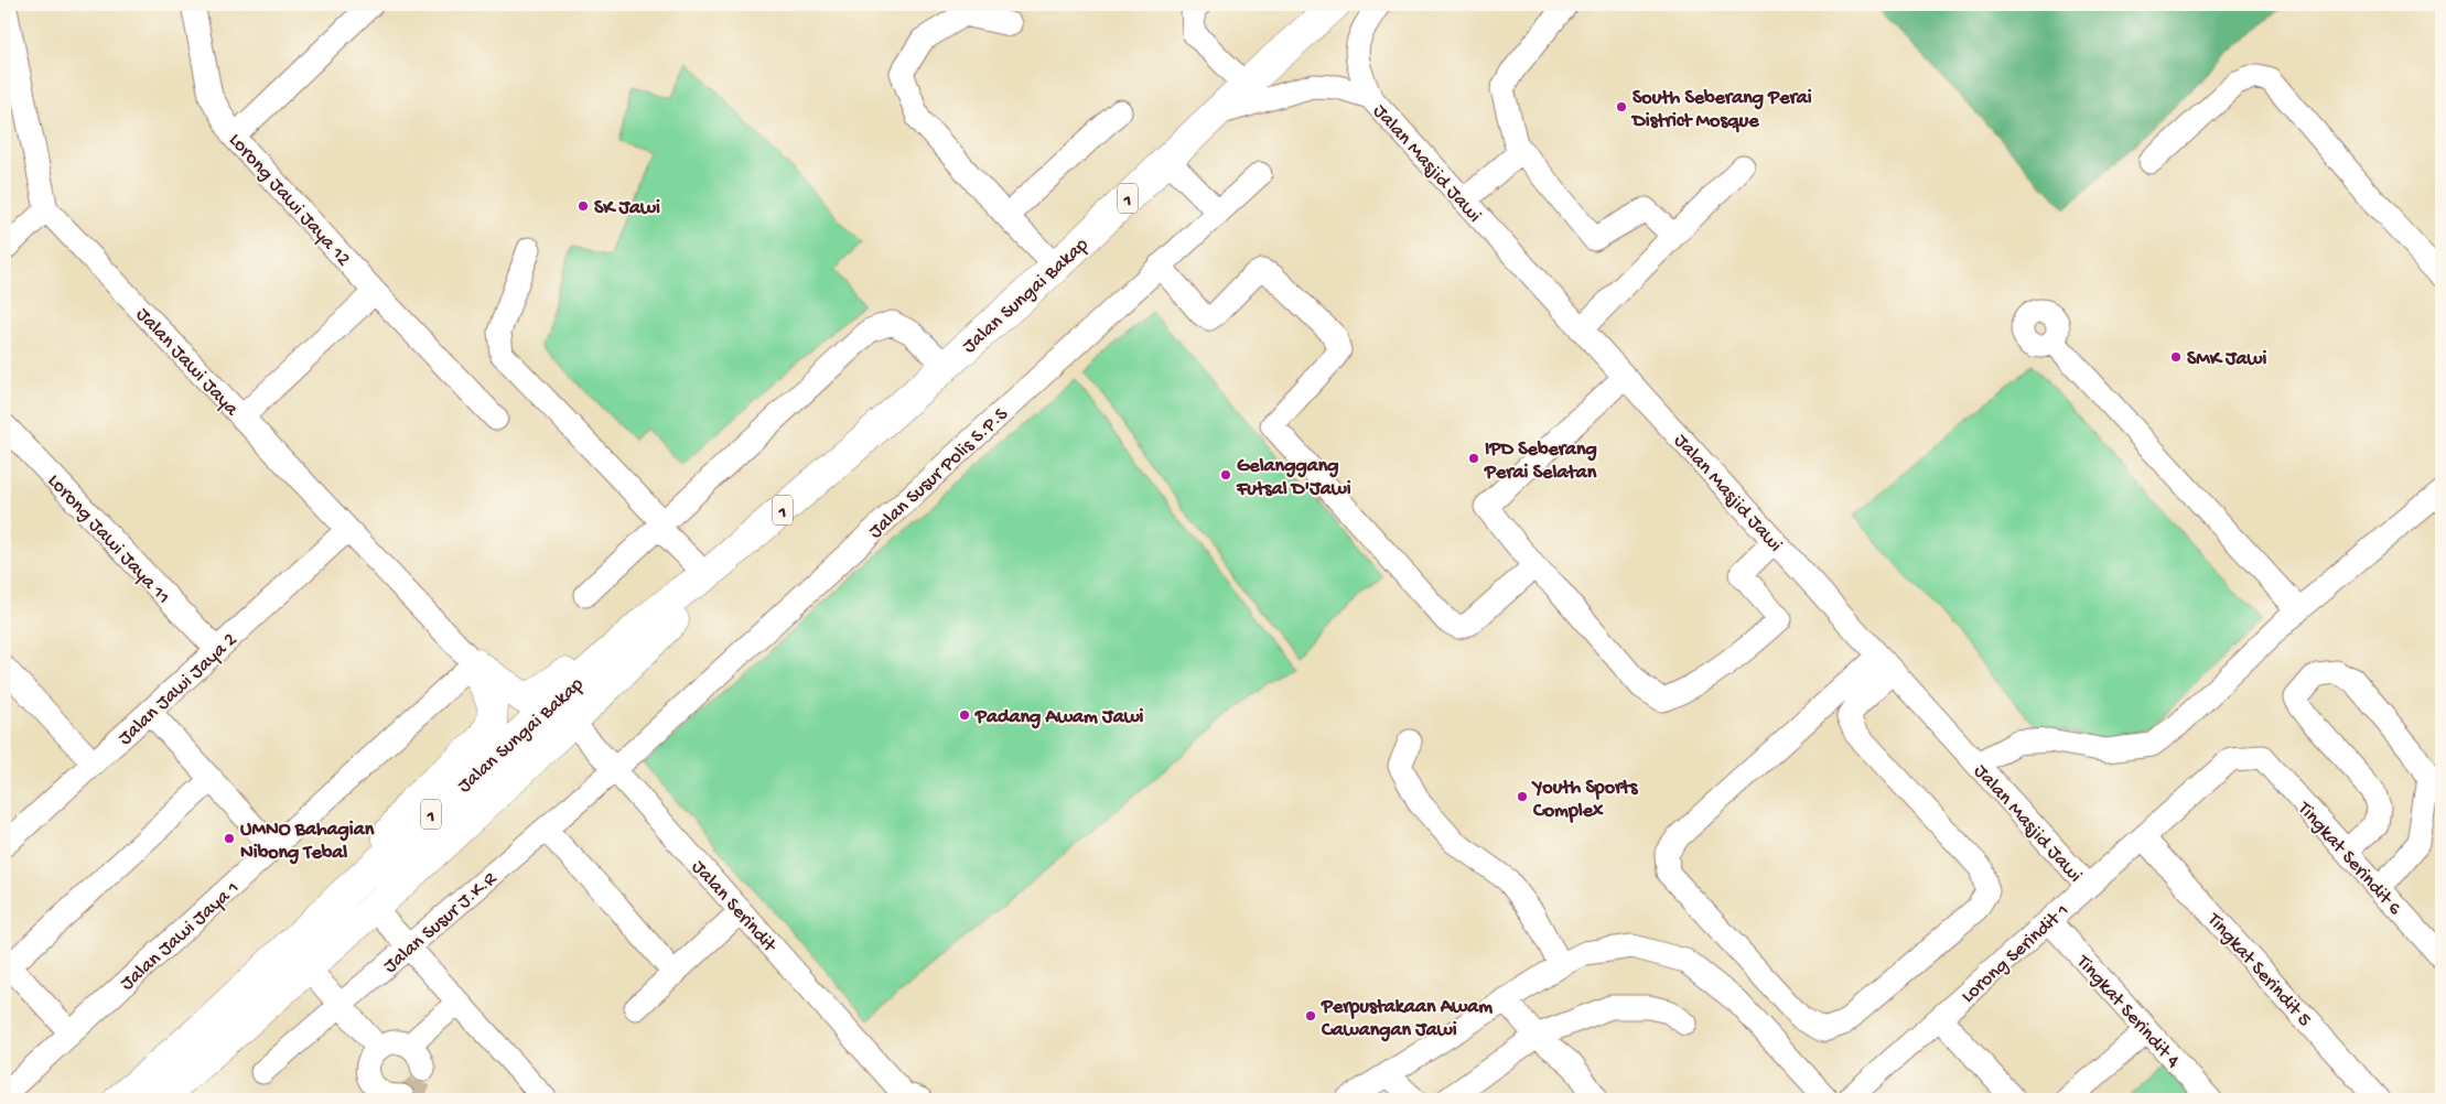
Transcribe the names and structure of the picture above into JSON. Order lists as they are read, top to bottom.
{
  "streets": {
    "highway": ["1", "Jalan Sungai Bakap"],
    "street": [
      "Jalan Masjid Jawi",
      "Lorong Jawi Jaya 12",
      "Jalan Jawi Jaya",
      "Jalan Susur Polis S.P.S",
      "Lorong Jawi Jaya 11",
      "Jalan Jawi Jaya 2",
      "Tingkat Serindit 6",
      "Jalan Serindit",
      "Jalan Susur J.K.R",
      "Jalan Jawi Jaya 1",
      "Lorong Serindit 1",
      "Tingkat Serindit 5",
      "Tingkat Serindit 4"
    ]
  },
  "crossings": [
    ["Jalan Masjid Jawi", "Jalan Sungai Bakap"],
    ["Jalan Masjid Jawi", "Lorong Serindit 1"],
    ["Jalan Sungai Bakap", "Jalan Serindit"],
    ["Jalan Jawi Jaya", "Jalan Jawi Jaya 2"],
    ["Jalan Jawi Jaya", "Jalan Jawi Jaya 1"],
    ["Jalan Susur Polis S.P.S", "Jalan Serindit"],
    ["Jalan Susur Polis S.P.S", "Jalan Susur J.K.R"],
    ["Lorong Jawi Jaya 11", "Jalan Jawi Jaya 2"],
    ["Tingkat Serindit 6", "Lorong Serindit 1"],
    ["Jalan Serindit", "Jalan Susur J.K.R"],
    ["Lorong Serindit 1", "Tingkat Serindit 5"],
    ["Lorong Serindit 1", "Tingkat Serindit 4"]
  ],
  "places": [
    "South Seberang Perai District Mosque",
    "SK Jawi",
    "SMK Jawi",
    "IPD Seberang Perai Selatan",
    "Gelanggang Futsal D'Jawi",
    "Padang Awam Jawi",
    "Youth Sports Complex",
    "UMNO Bahagian Nibong Tebal",
    "Perpustakaan Awam Cawangan Jawi"
  ]
}
